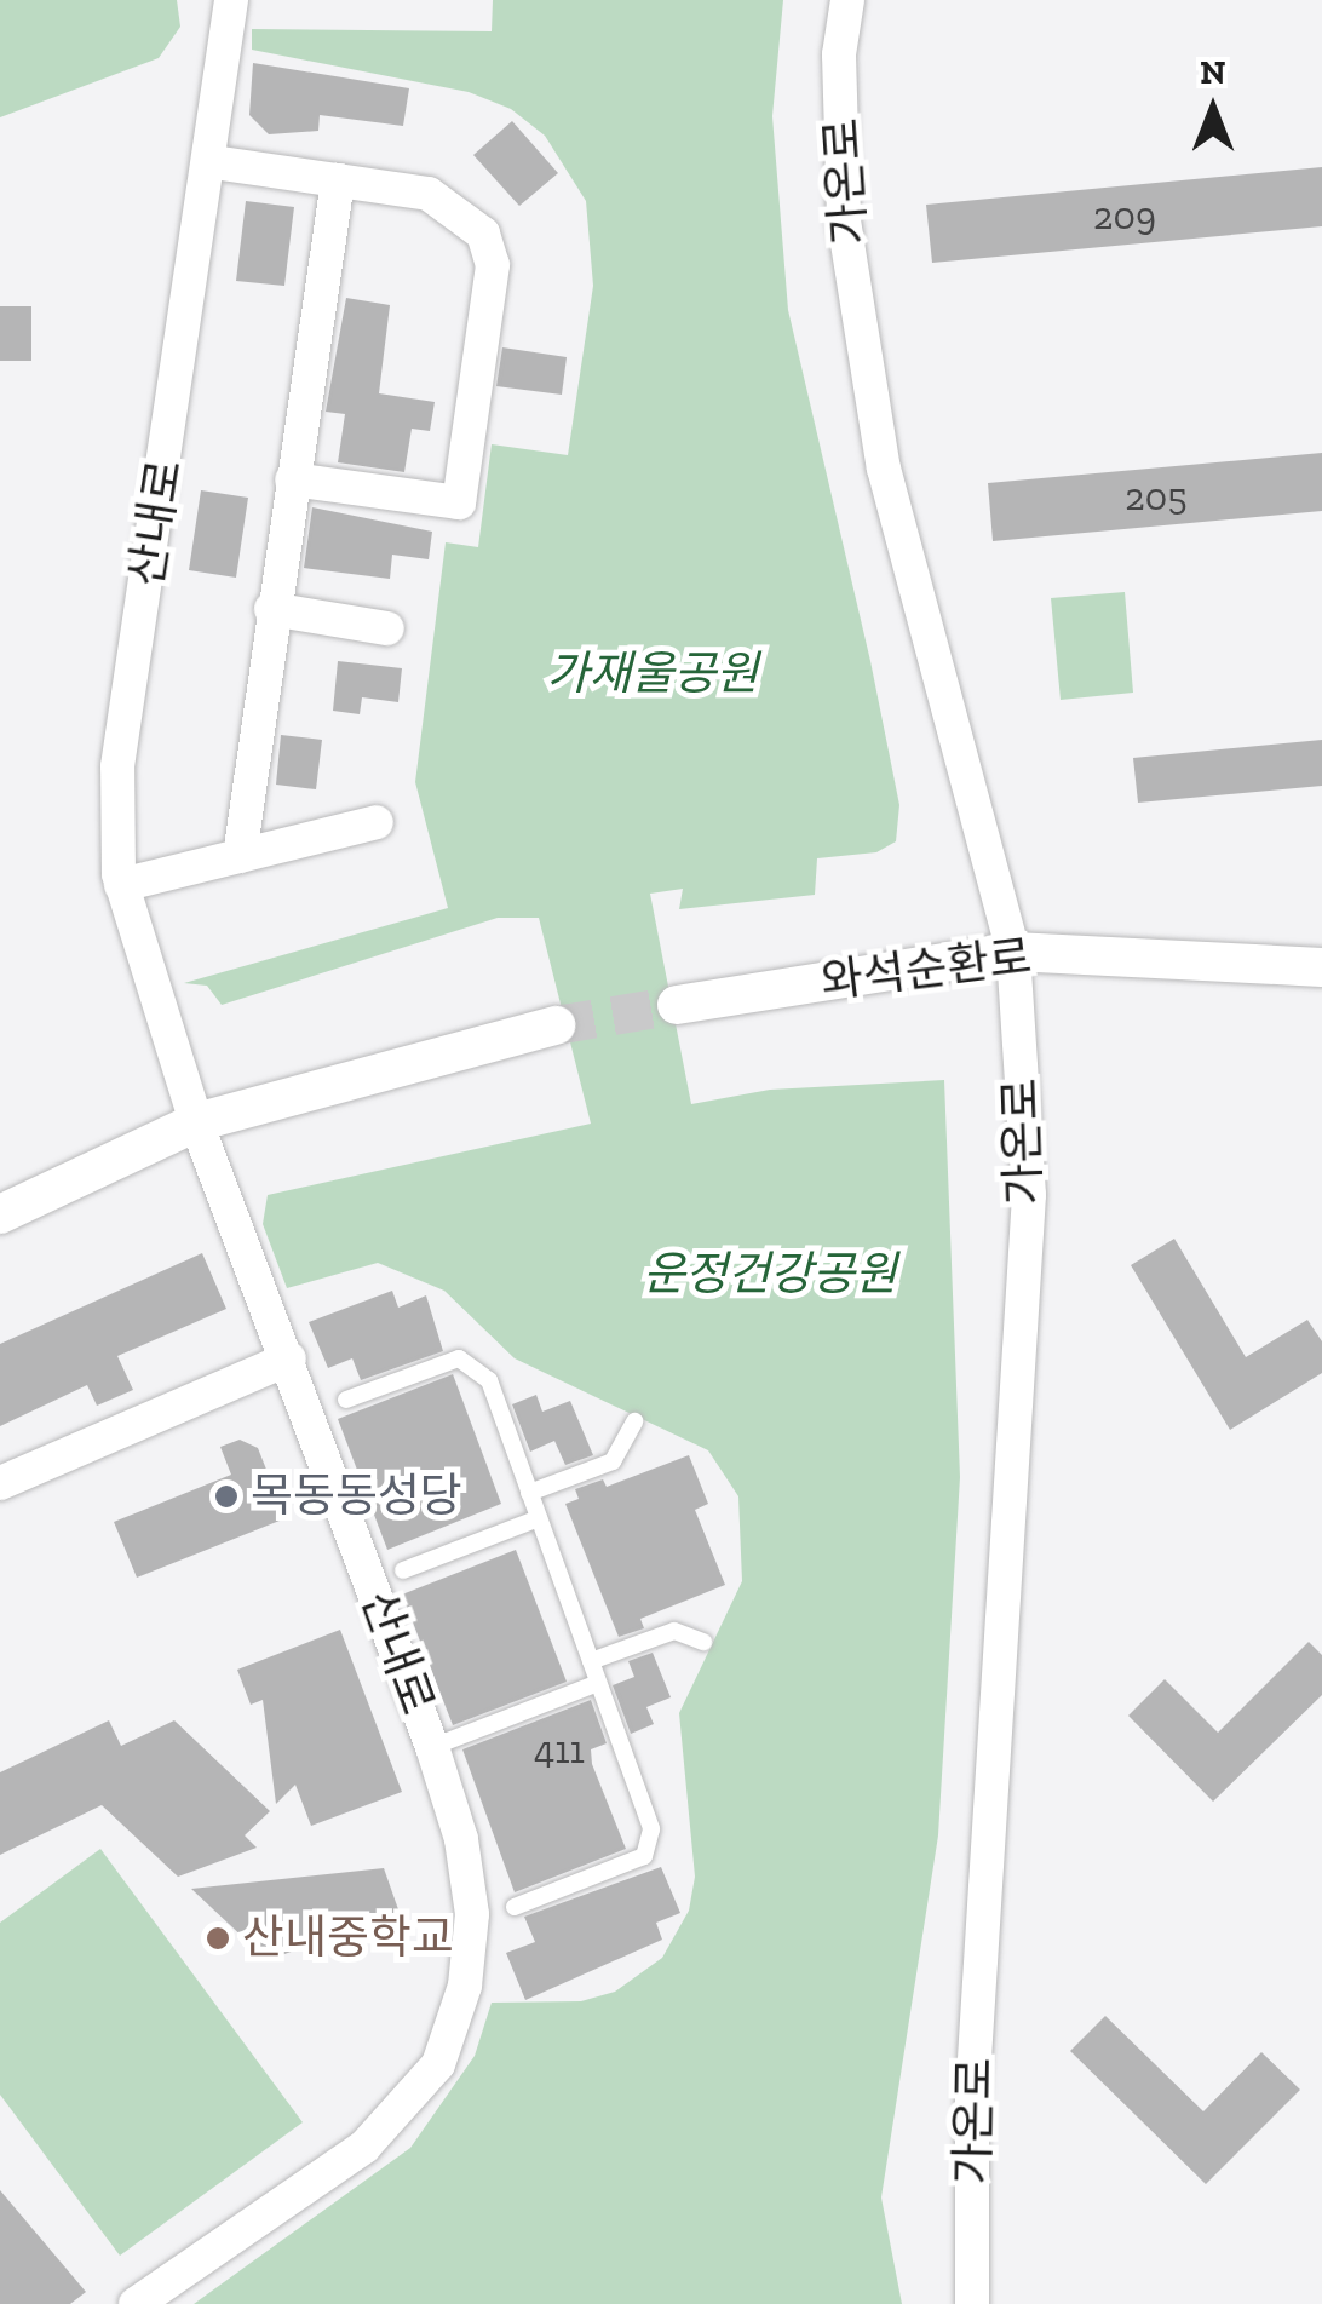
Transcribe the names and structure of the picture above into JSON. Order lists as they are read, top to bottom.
{
  "streets": {
    "street": ["가온로", "산내로", "와석순환로"]
  },
  "crossings": [
    ["가온로", "와석순환로"]
  ],
  "parks": ["가재울공원", "운정건강공원"],
  "places": ["목동동성당", "산내중학교"],
  "house_numbers": ["209", "205", "411"],
  "north": "top"
}
